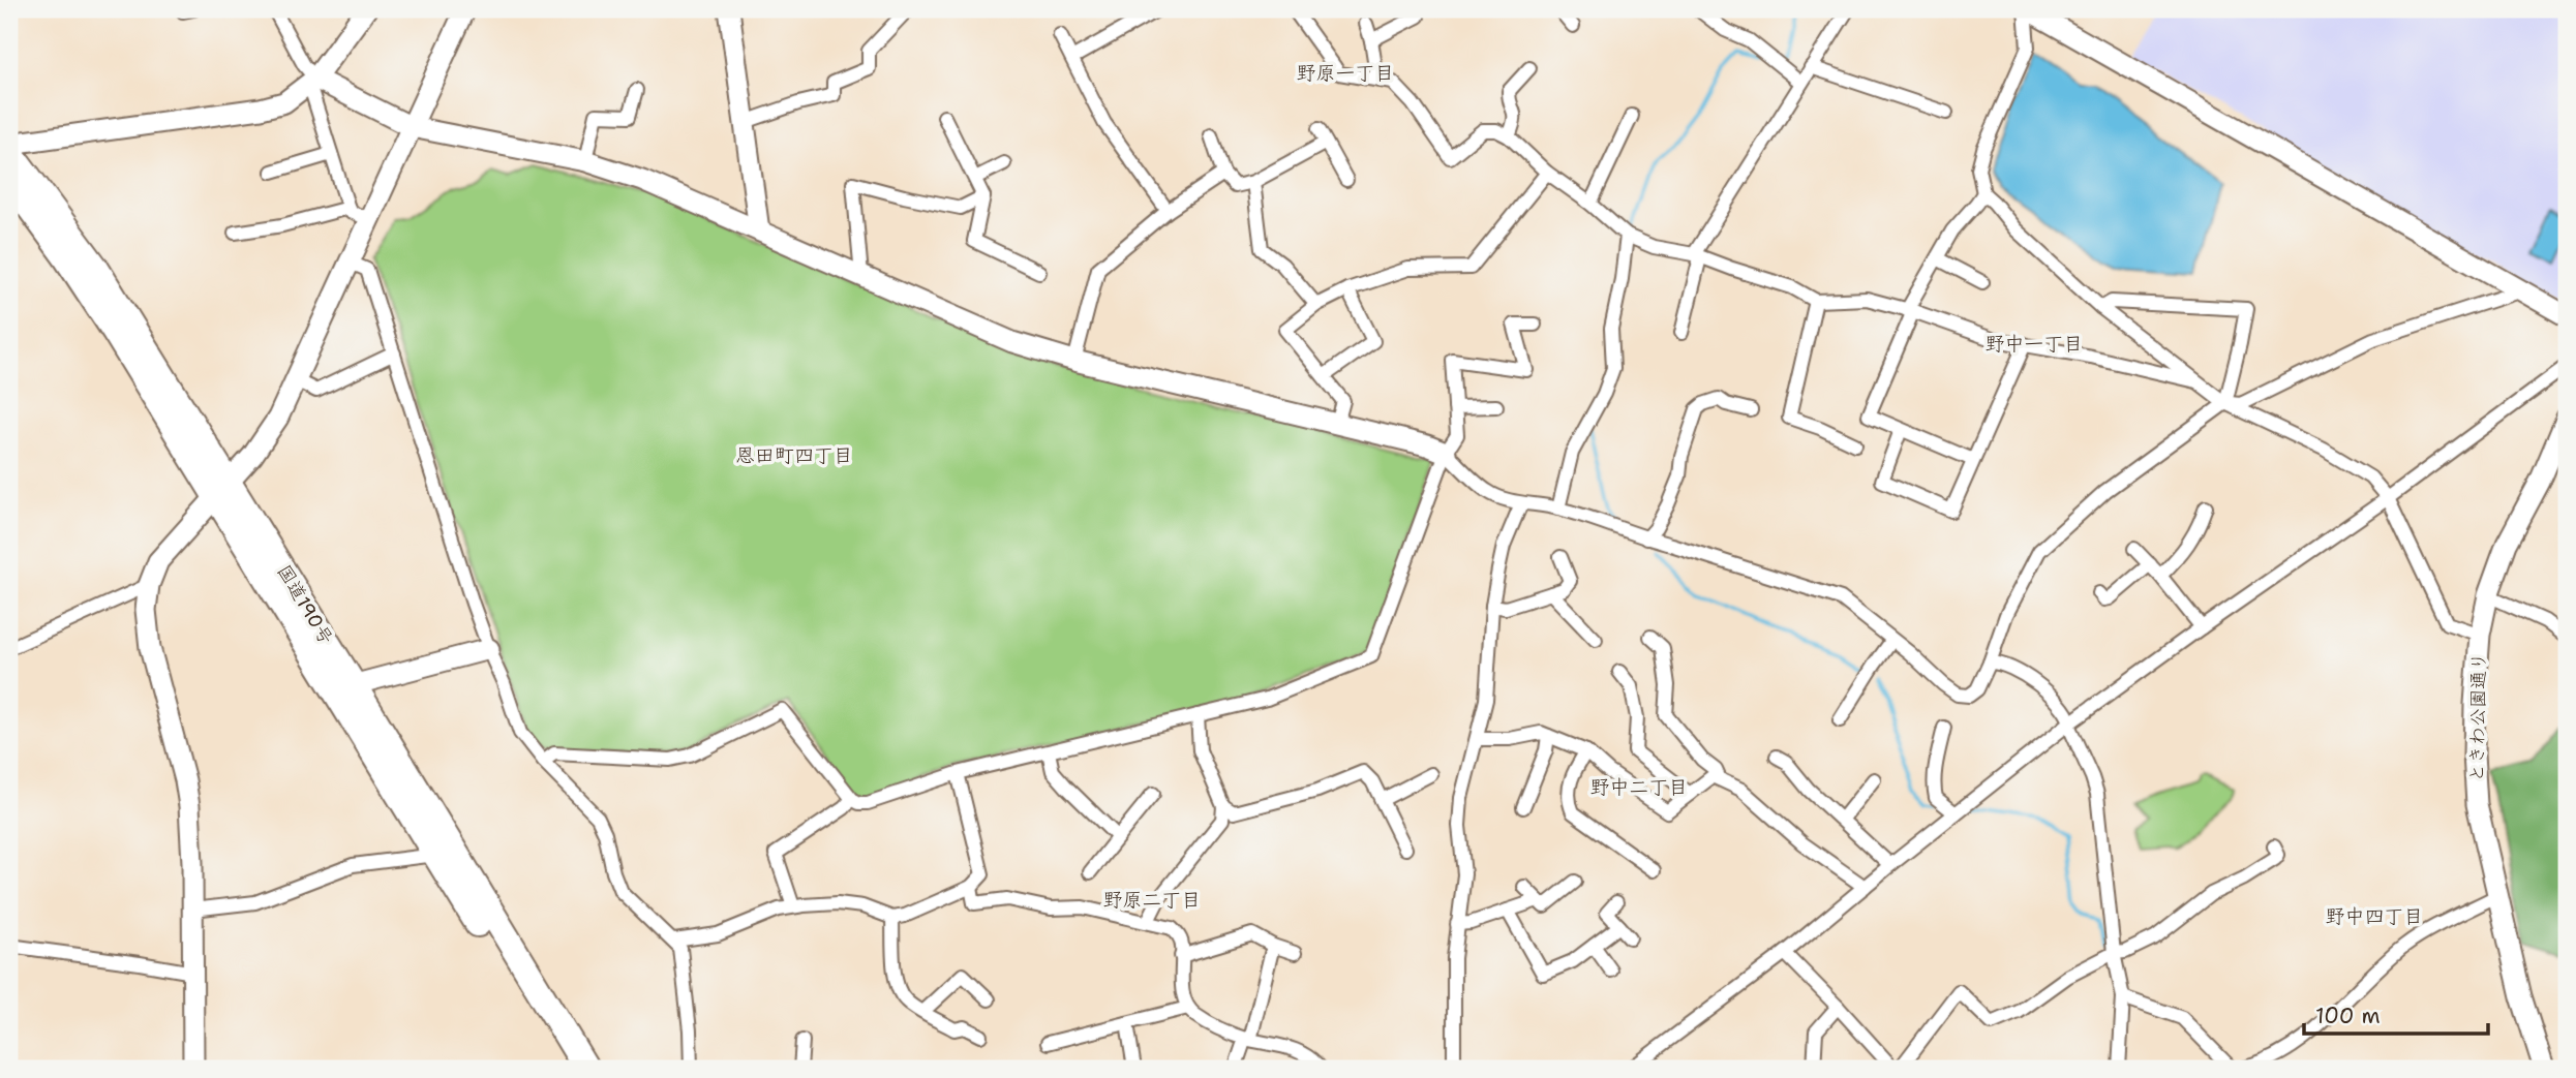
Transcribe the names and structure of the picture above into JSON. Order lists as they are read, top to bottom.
{
  "streets": {
    "highway": ["国道190号"],
    "street": ["ときわ公園通り"]
  },
  "districts": [
    "野原一丁目",
    "野中一丁目",
    "恩田町四丁目",
    "野中二丁目",
    "野原二丁目",
    "野中四丁目"
  ],
  "scale_bar": "100 m"
}
